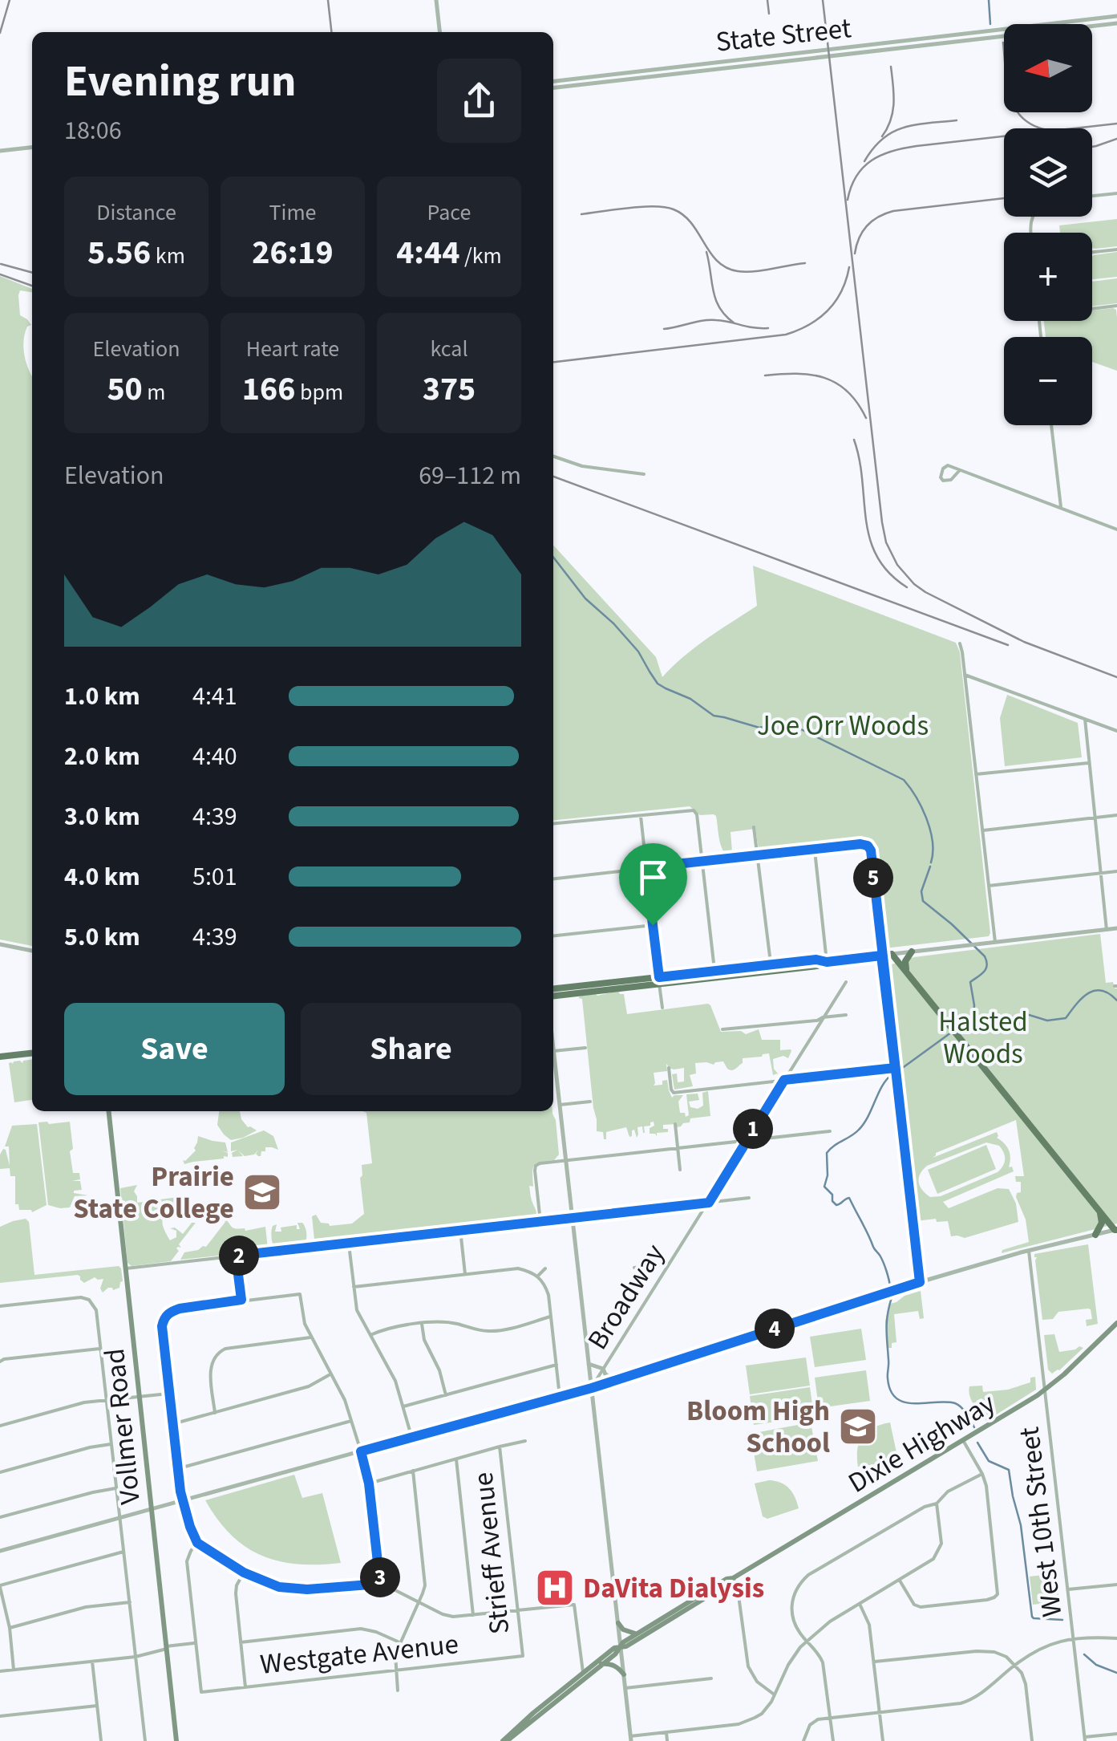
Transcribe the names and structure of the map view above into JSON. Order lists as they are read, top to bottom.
{
  "streets": {
    "main road": ["Vollmer Road", "Dixie Highway"],
    "street": [
      "State Street",
      "Broadway",
      "West 10th Street",
      "Strieff Avenue",
      "Westgate Avenue"
    ]
  },
  "crossings": [
    ["Dixie Highway", "West 10th Street"],
    ["Strieff Avenue", "Westgate Avenue"]
  ],
  "parks": ["Joe Orr Woods", "Halsted Woods"],
  "places": {
    "school or university": ["Prairie State College", "Bloom High School"],
    "hospital": ["DaVita Dialysis"]
  },
  "north": "left",
  "page": {
    "map_buttons": ["+", "−"],
    "heading": ["Evening run", "18:06"],
    "stats": [
      ["Distance", "5.56 km"],
      ["Time", "26:19"],
      ["Pace", "4:44 /km"],
      ["Elevation", "50 m"],
      ["Heart rate", "166 bpm"],
      ["kcal", "375"]
    ],
    "chart": ["Elevation", "69–112 m"],
    "list": [
      {
        "name": "1.0 km",
        "note": "4:41"
      },
      {
        "name": "2.0 km",
        "note": "4:40"
      },
      {
        "name": "3.0 km",
        "note": "4:39"
      },
      {
        "name": "4.0 km",
        "note": "5:01"
      },
      {
        "name": "5.0 km",
        "note": "4:39"
      }
    ],
    "pins": [
      "5",
      "1",
      "2",
      "4",
      "3"
    ],
    "buttons": ["Save", "Share"]
  }
}
